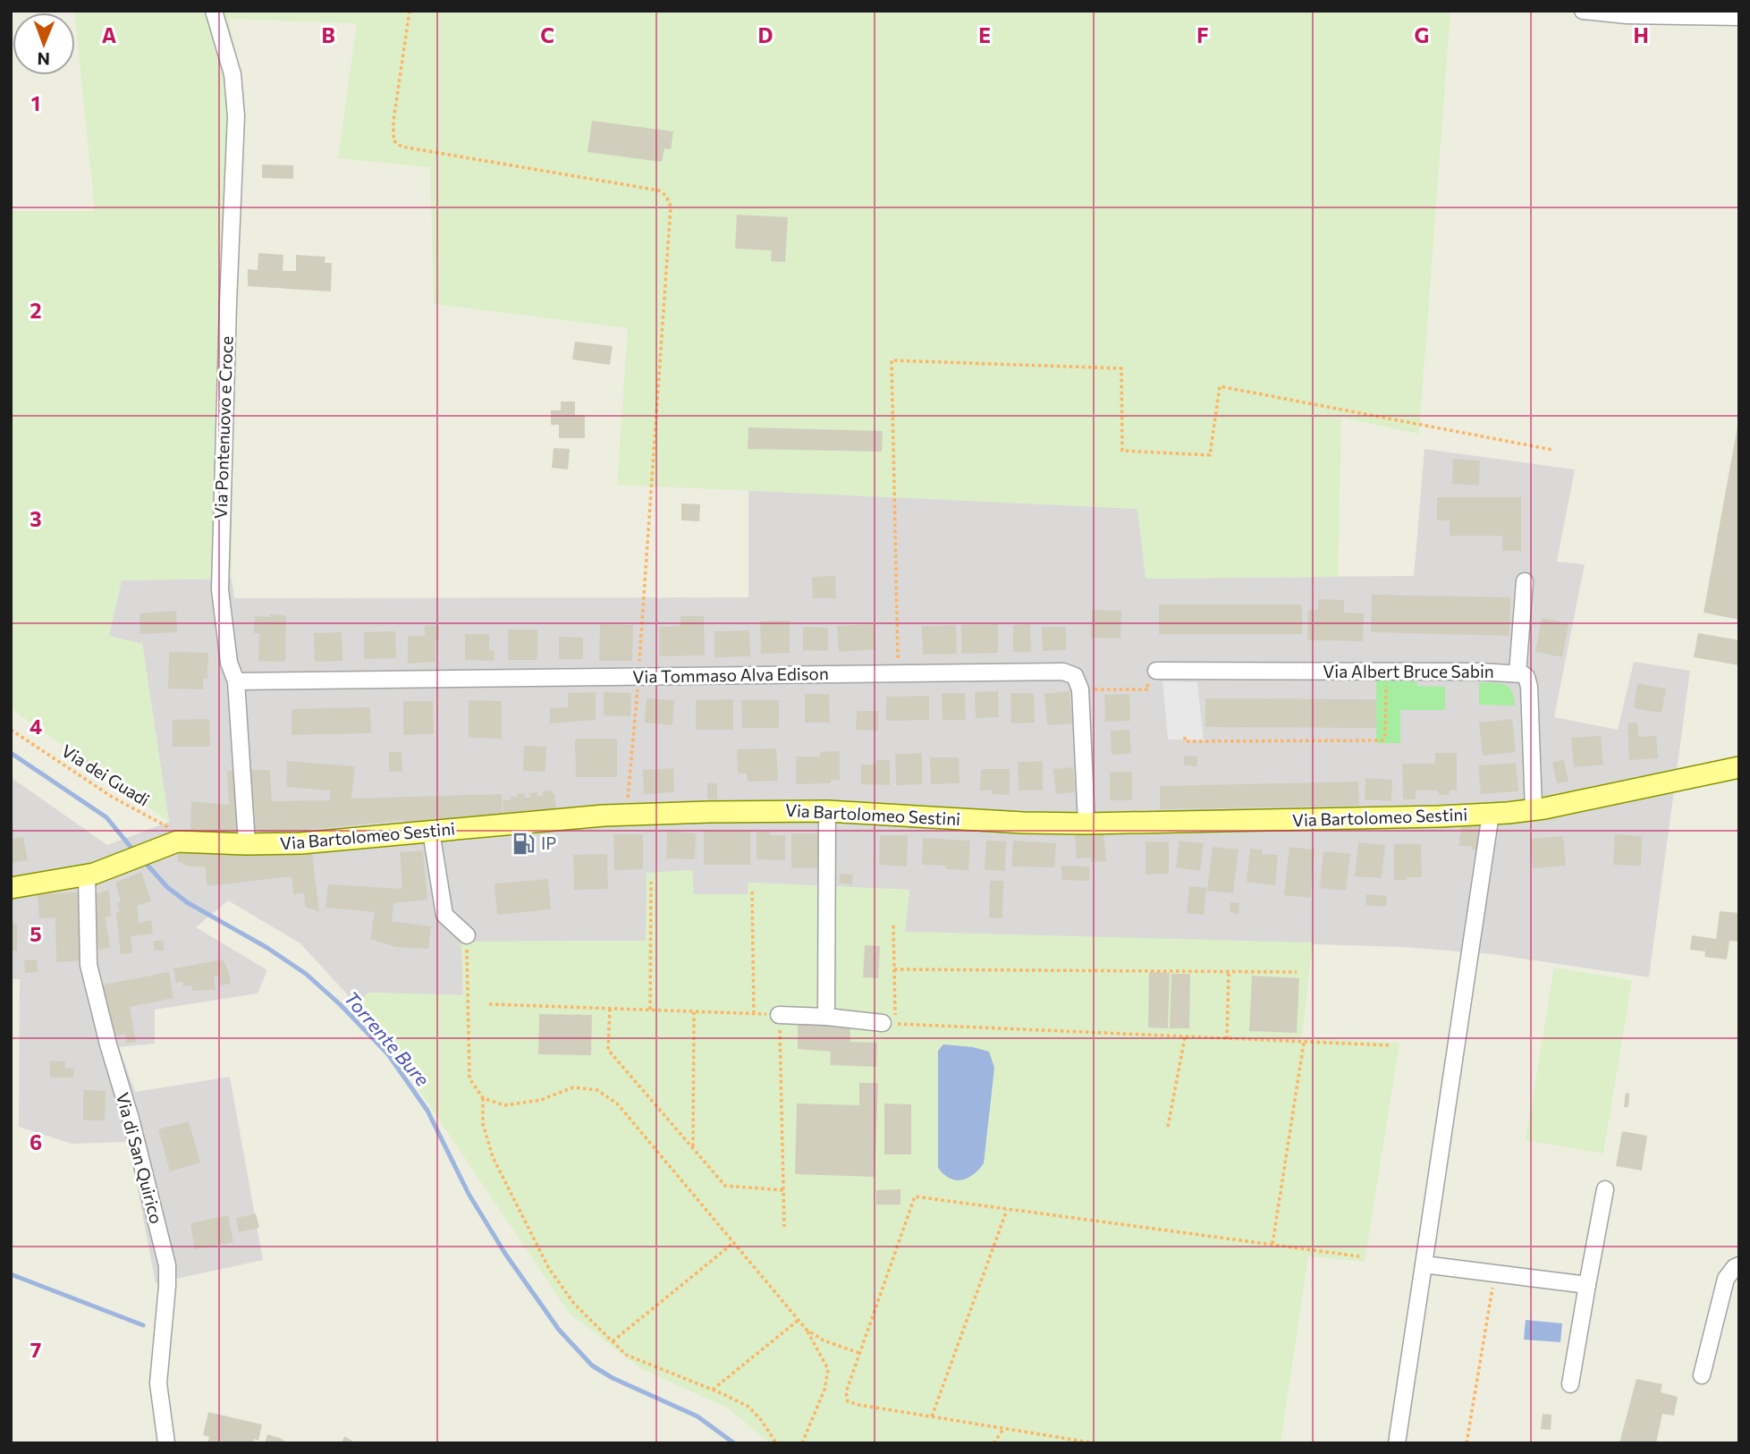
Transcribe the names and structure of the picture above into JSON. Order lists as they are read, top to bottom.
{
  "streets": {
    "main road": ["Via Bartolomeo Sestini"],
    "street": [
      "Via Pontenuovo e Croce",
      "Via Albert Bruce Sabin",
      "Via Tommaso Alva Edison",
      "Via di San Quirico"
    ],
    "path": ["Via dei Guadi"]
  },
  "crossings": [
    ["Via Pontenuovo e Croce", "Via Tommaso Alva Edison"],
    ["Via Pontenuovo e Croce", "Via Bartolomeo Sestini"],
    ["Via Albert Bruce Sabin", "Via Bartolomeo Sestini"],
    ["Via dei Guadi", "Via Bartolomeo Sestini"],
    ["Via Bartolomeo Sestini", "Via di San Quirico"]
  ],
  "water": ["Torrente Bure"],
  "places": {
    "fuel station": ["IP"]
  },
  "north": "bottom",
  "grid": {
    "columns": [
      "A",
      "B",
      "C",
      "D",
      "E",
      "F",
      "G",
      "H"
    ],
    "rows": [
      "1",
      "2",
      "3",
      "4",
      "5",
      "6",
      "7"
    ]
  }
}
